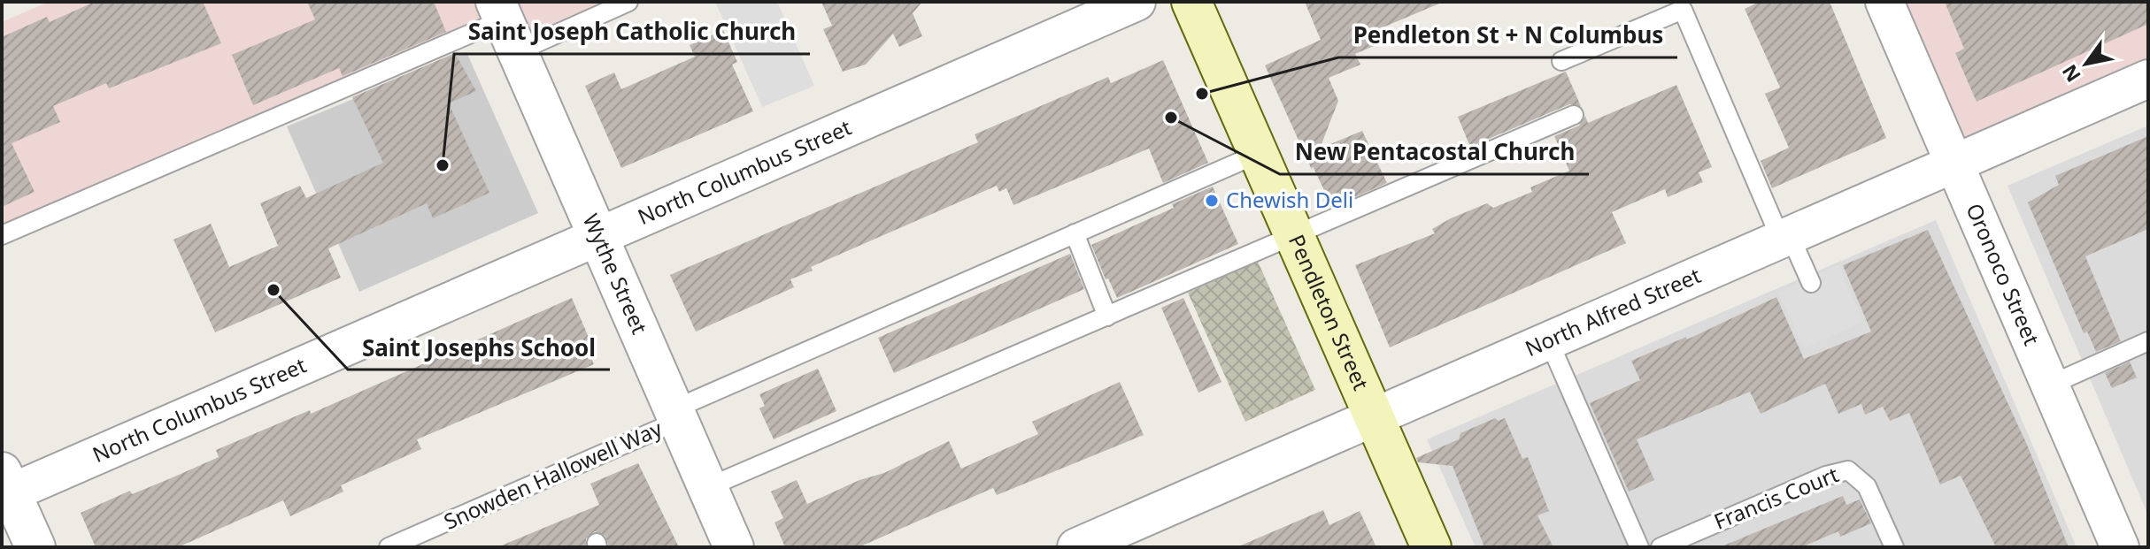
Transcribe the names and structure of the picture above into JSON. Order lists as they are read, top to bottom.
{
  "streets": {
    "main road": ["Pendleton Street"],
    "street": [
      "North Columbus Street",
      "Oronoco Street",
      "Wythe Street",
      "North Alfred Street"
    ],
    "lane": ["Snowden Hallowell Way", "Francis Court"]
  },
  "crossings": [
    ["North Columbus Street", "Wythe Street"],
    ["Oronoco Street", "North Alfred Street"],
    ["Wythe Street", "Snowden Hallowell Way"],
    ["Pendleton Street", "North Alfred Street"],
    ["Pendleton Street", "Snowden Hallowell Way"]
  ],
  "places": [
    "Pendleton St + N Columbus",
    "New Pentacostal Church",
    "Saint Joseph Catholic Church",
    "Chewish Deli",
    "Saint Josephs School"
  ],
  "north": "bottom left"
}
